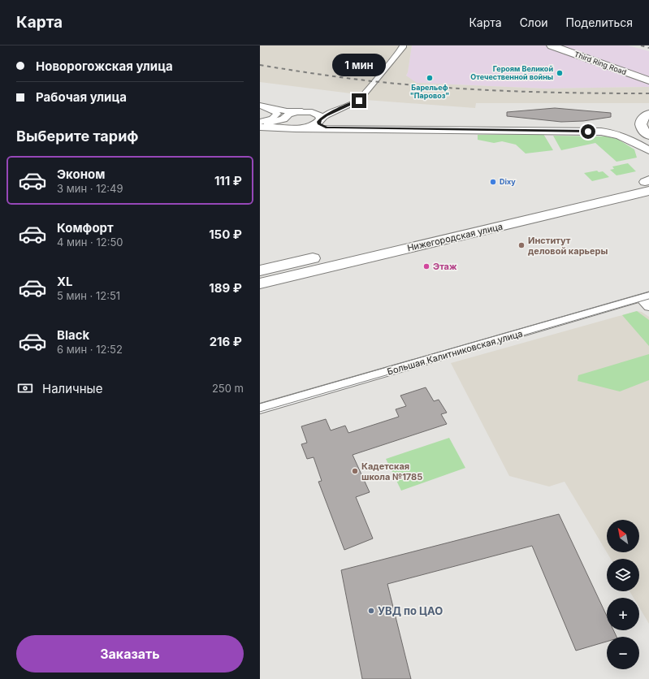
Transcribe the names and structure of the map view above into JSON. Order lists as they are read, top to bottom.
{
  "streets": {
    "main road": ["Third Ring Road", "Нижегородская улица"],
    "street": ["Большая Калитниковская улица"]
  },
  "places": [
    "Героям Великой Отечественной войны",
    "Барельеф \"Паровоз\"",
    "Dixy",
    "Институт деловой карьеры",
    "Этаж",
    "Кадетская школа №1785",
    "УВД по ЦАО"
  ],
  "north": "top left",
  "page": {
    "header": "Карта",
    "nav": ["Карта", "Слои", "Поделиться"],
    "banner": ["Новорогожская улица", "Рабочая улица"],
    "bubble": "1 мин",
    "heading": "Выберите тариф",
    "list": [
      {
        "name": "Эконом",
        "note": "3 мин · 12:49",
        "value": "111 ₽"
      },
      {
        "name": "Комфорт",
        "note": "4 мин · 12:50",
        "value": "150 ₽"
      },
      {
        "name": "XL",
        "note": "5 мин · 12:51",
        "value": "189 ₽"
      },
      {
        "name": "Black",
        "note": "6 мин · 12:52",
        "value": "216 ₽"
      }
    ],
    "pay": ["Наличные", "250 m"],
    "map_buttons": ["+", "−"],
    "buttons": "Заказать"
  }
}
